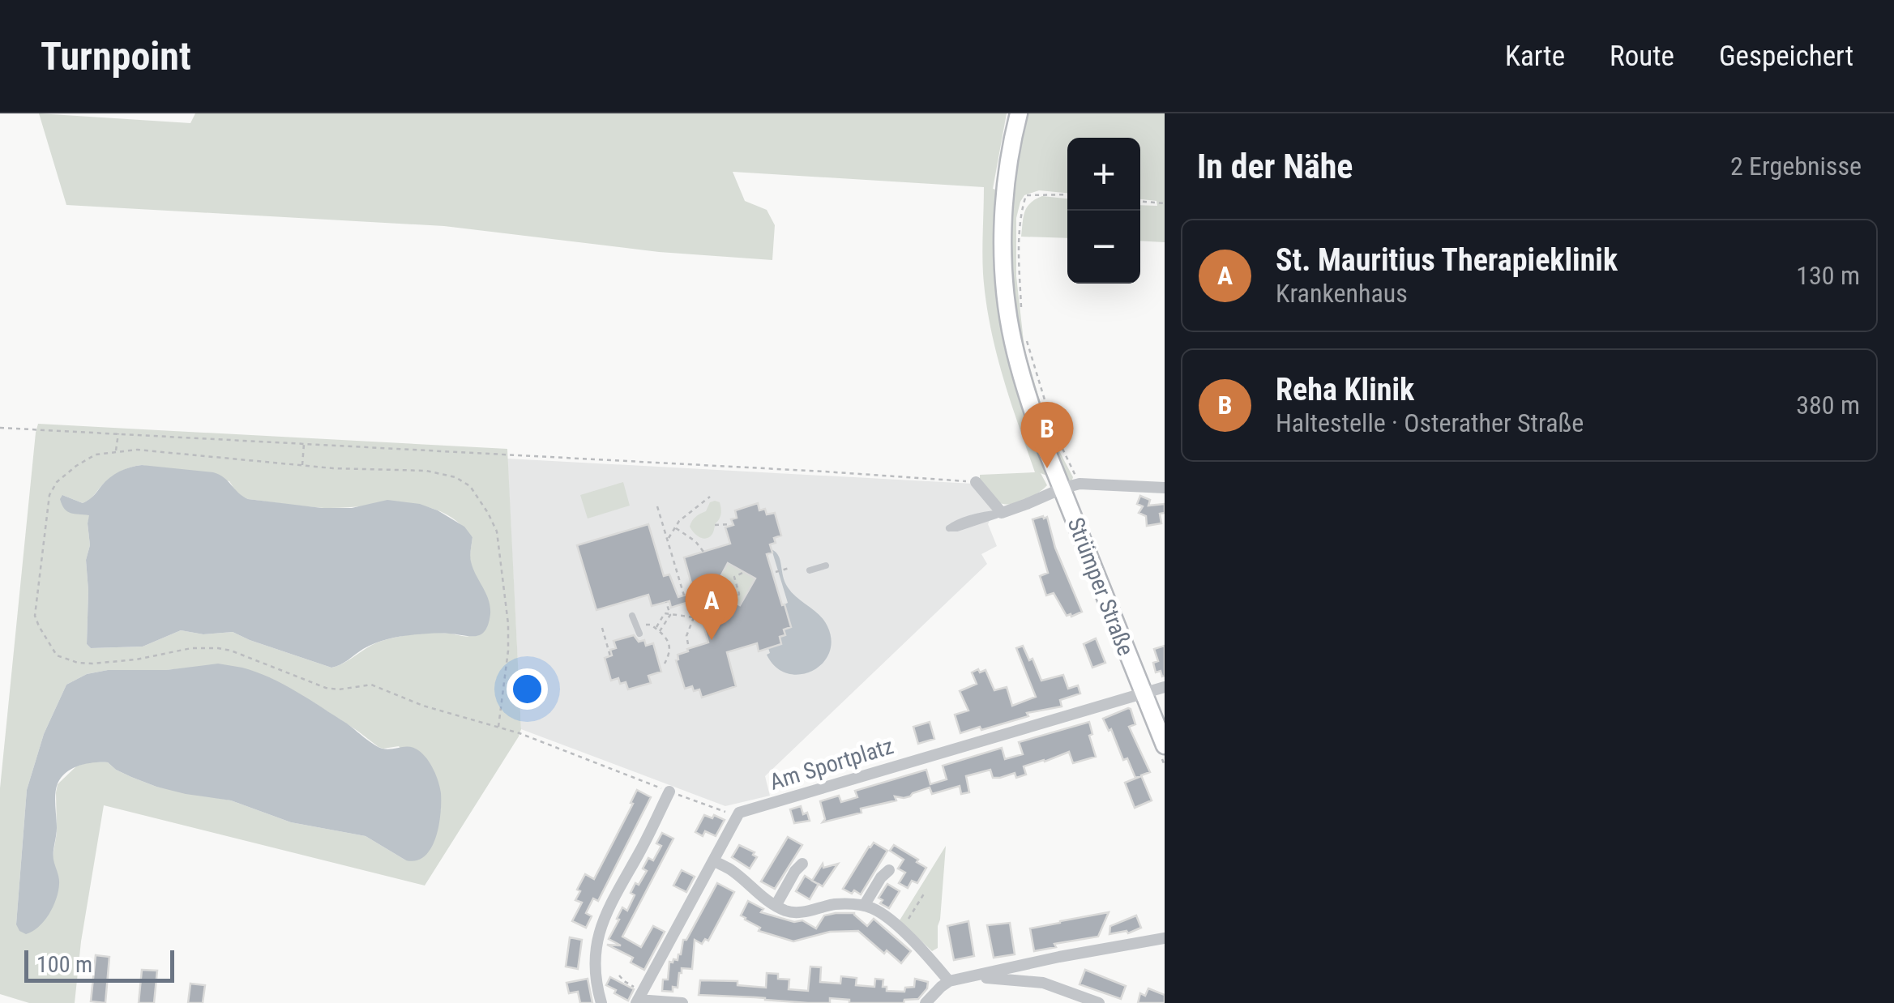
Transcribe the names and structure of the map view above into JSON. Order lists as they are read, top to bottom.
{
  "streets": {
    "main road": ["Strümper Straße"],
    "street": ["Am Sportplatz"]
  },
  "crossings": [
    ["Strümper Straße", "Am Sportplatz"]
  ],
  "scale_bar": "100 m",
  "page": {
    "header": "Turnpoint",
    "nav": ["Karte", "Route", "Gespeichert"],
    "heading": ["In der Nähe", "2 Ergebnisse"],
    "map_buttons": ["+", "−"],
    "list": [
      {
        "mark": "A",
        "name": "St. Mauritius Therapieklinik",
        "note": "Krankenhaus",
        "value": "130 m"
      },
      {
        "mark": "B",
        "name": "Reha Klinik",
        "note": "Haltestelle · Osterather Straße",
        "value": "380 m"
      }
    ],
    "pins": ["B", "A"],
    "scale": "100 m"
  }
}
